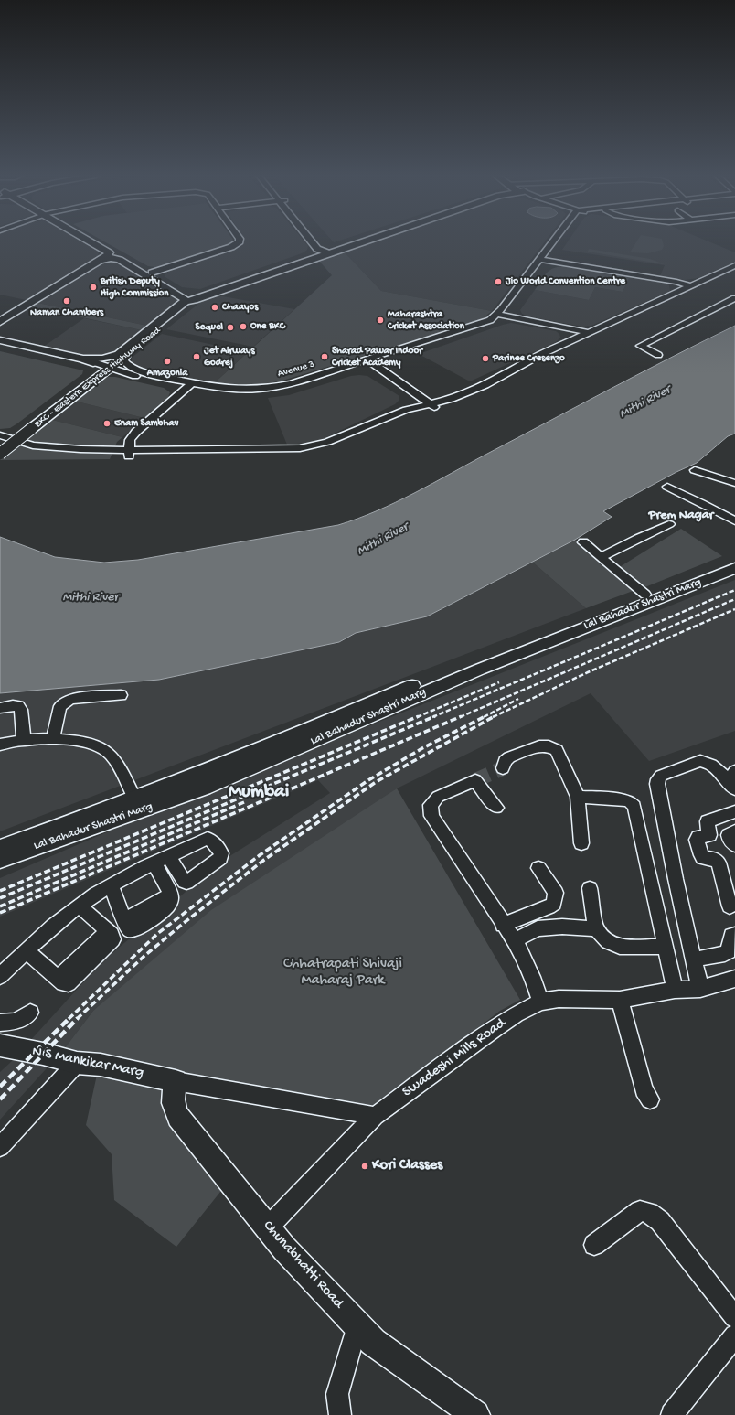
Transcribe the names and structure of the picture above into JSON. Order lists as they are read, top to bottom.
{
  "streets": {
    "main road": [
      "BKC - Eastern Express Highway Road",
      "Lal Bahadur Shastri Marg",
      "N S Mankikar Marg",
      "Chunabhatti Road"
    ],
    "street": ["Swadeshi Mills Road"]
  },
  "crossings": [
    ["Swadeshi Mills Road", "Chunabhatti Road"],
    ["N S Mankikar Marg", "Chunabhatti Road"]
  ],
  "districts": ["Prem Nagar", "Mumbai"],
  "water": ["Mithi River"],
  "parks": ["Chhatrapati Shivaji Maharaj Park"],
  "places": [
    "Jio World Convention Centre",
    "British Deputy High Commission",
    "Naman Chambers",
    "Chaayos",
    "Maharashtra Cricket Association",
    "One BKC",
    "Sequel",
    "Jet Airways Godrej",
    "Sharad Pawar Indoor Cricket Academy",
    "Parinee Cresenzo",
    "Amazonia",
    "Enam Sambhav",
    "Kori Classes"
  ]
}
